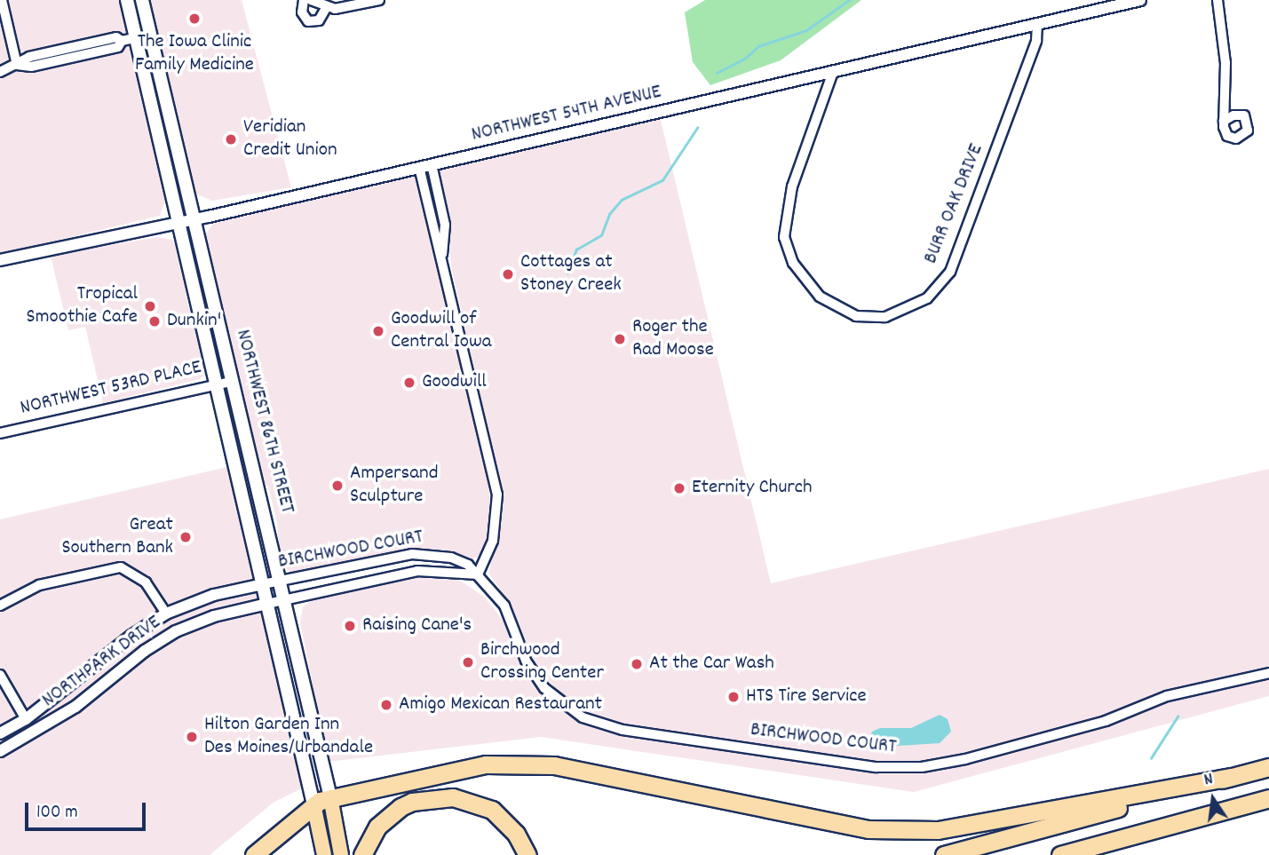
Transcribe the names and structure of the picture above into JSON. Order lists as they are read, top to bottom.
{
  "streets": {
    "main road": ["NORTHWEST 86TH STREET"],
    "street": [
      "NORTHWEST 54TH AVENUE",
      "BURR OAK DRIVE",
      "NORTHWEST 53RD PLACE",
      "BIRCHWOOD COURT",
      "NORTHPARK DRIVE"
    ]
  },
  "crossings": [
    ["NORTHWEST 54TH AVENUE", "BURR OAK DRIVE"],
    ["NORTHWEST 54TH AVENUE", "NORTHWEST 86TH STREET"],
    ["NORTHWEST 53RD PLACE", "NORTHWEST 86TH STREET"],
    ["NORTHWEST 86TH STREET", "BIRCHWOOD COURT"],
    ["NORTHWEST 86TH STREET", "NORTHPARK DRIVE"],
    ["BIRCHWOOD COURT", "NORTHPARK DRIVE"]
  ],
  "places": [
    "The Iowa Clinic Family Medicine",
    "Veridian Credit Union",
    "Cottages at Stoney Creek",
    "Tropical Smoothie Cafe",
    "Dunkin'",
    "Goodwill of Central Iowa",
    "Roger the Rad Moose",
    "Goodwill",
    "Ampersand Sculpture",
    "Eternity Church",
    "Great Southern Bank",
    "Raising Cane's",
    "Birchwood Crossing Center",
    "At the Car Wash",
    "HTS Tire Service",
    "Amigo Mexican Restaurant",
    "Hilton Garden Inn Des Moines/Urbandale"
  ],
  "scale_bar": "100 m",
  "north": "top"
}
